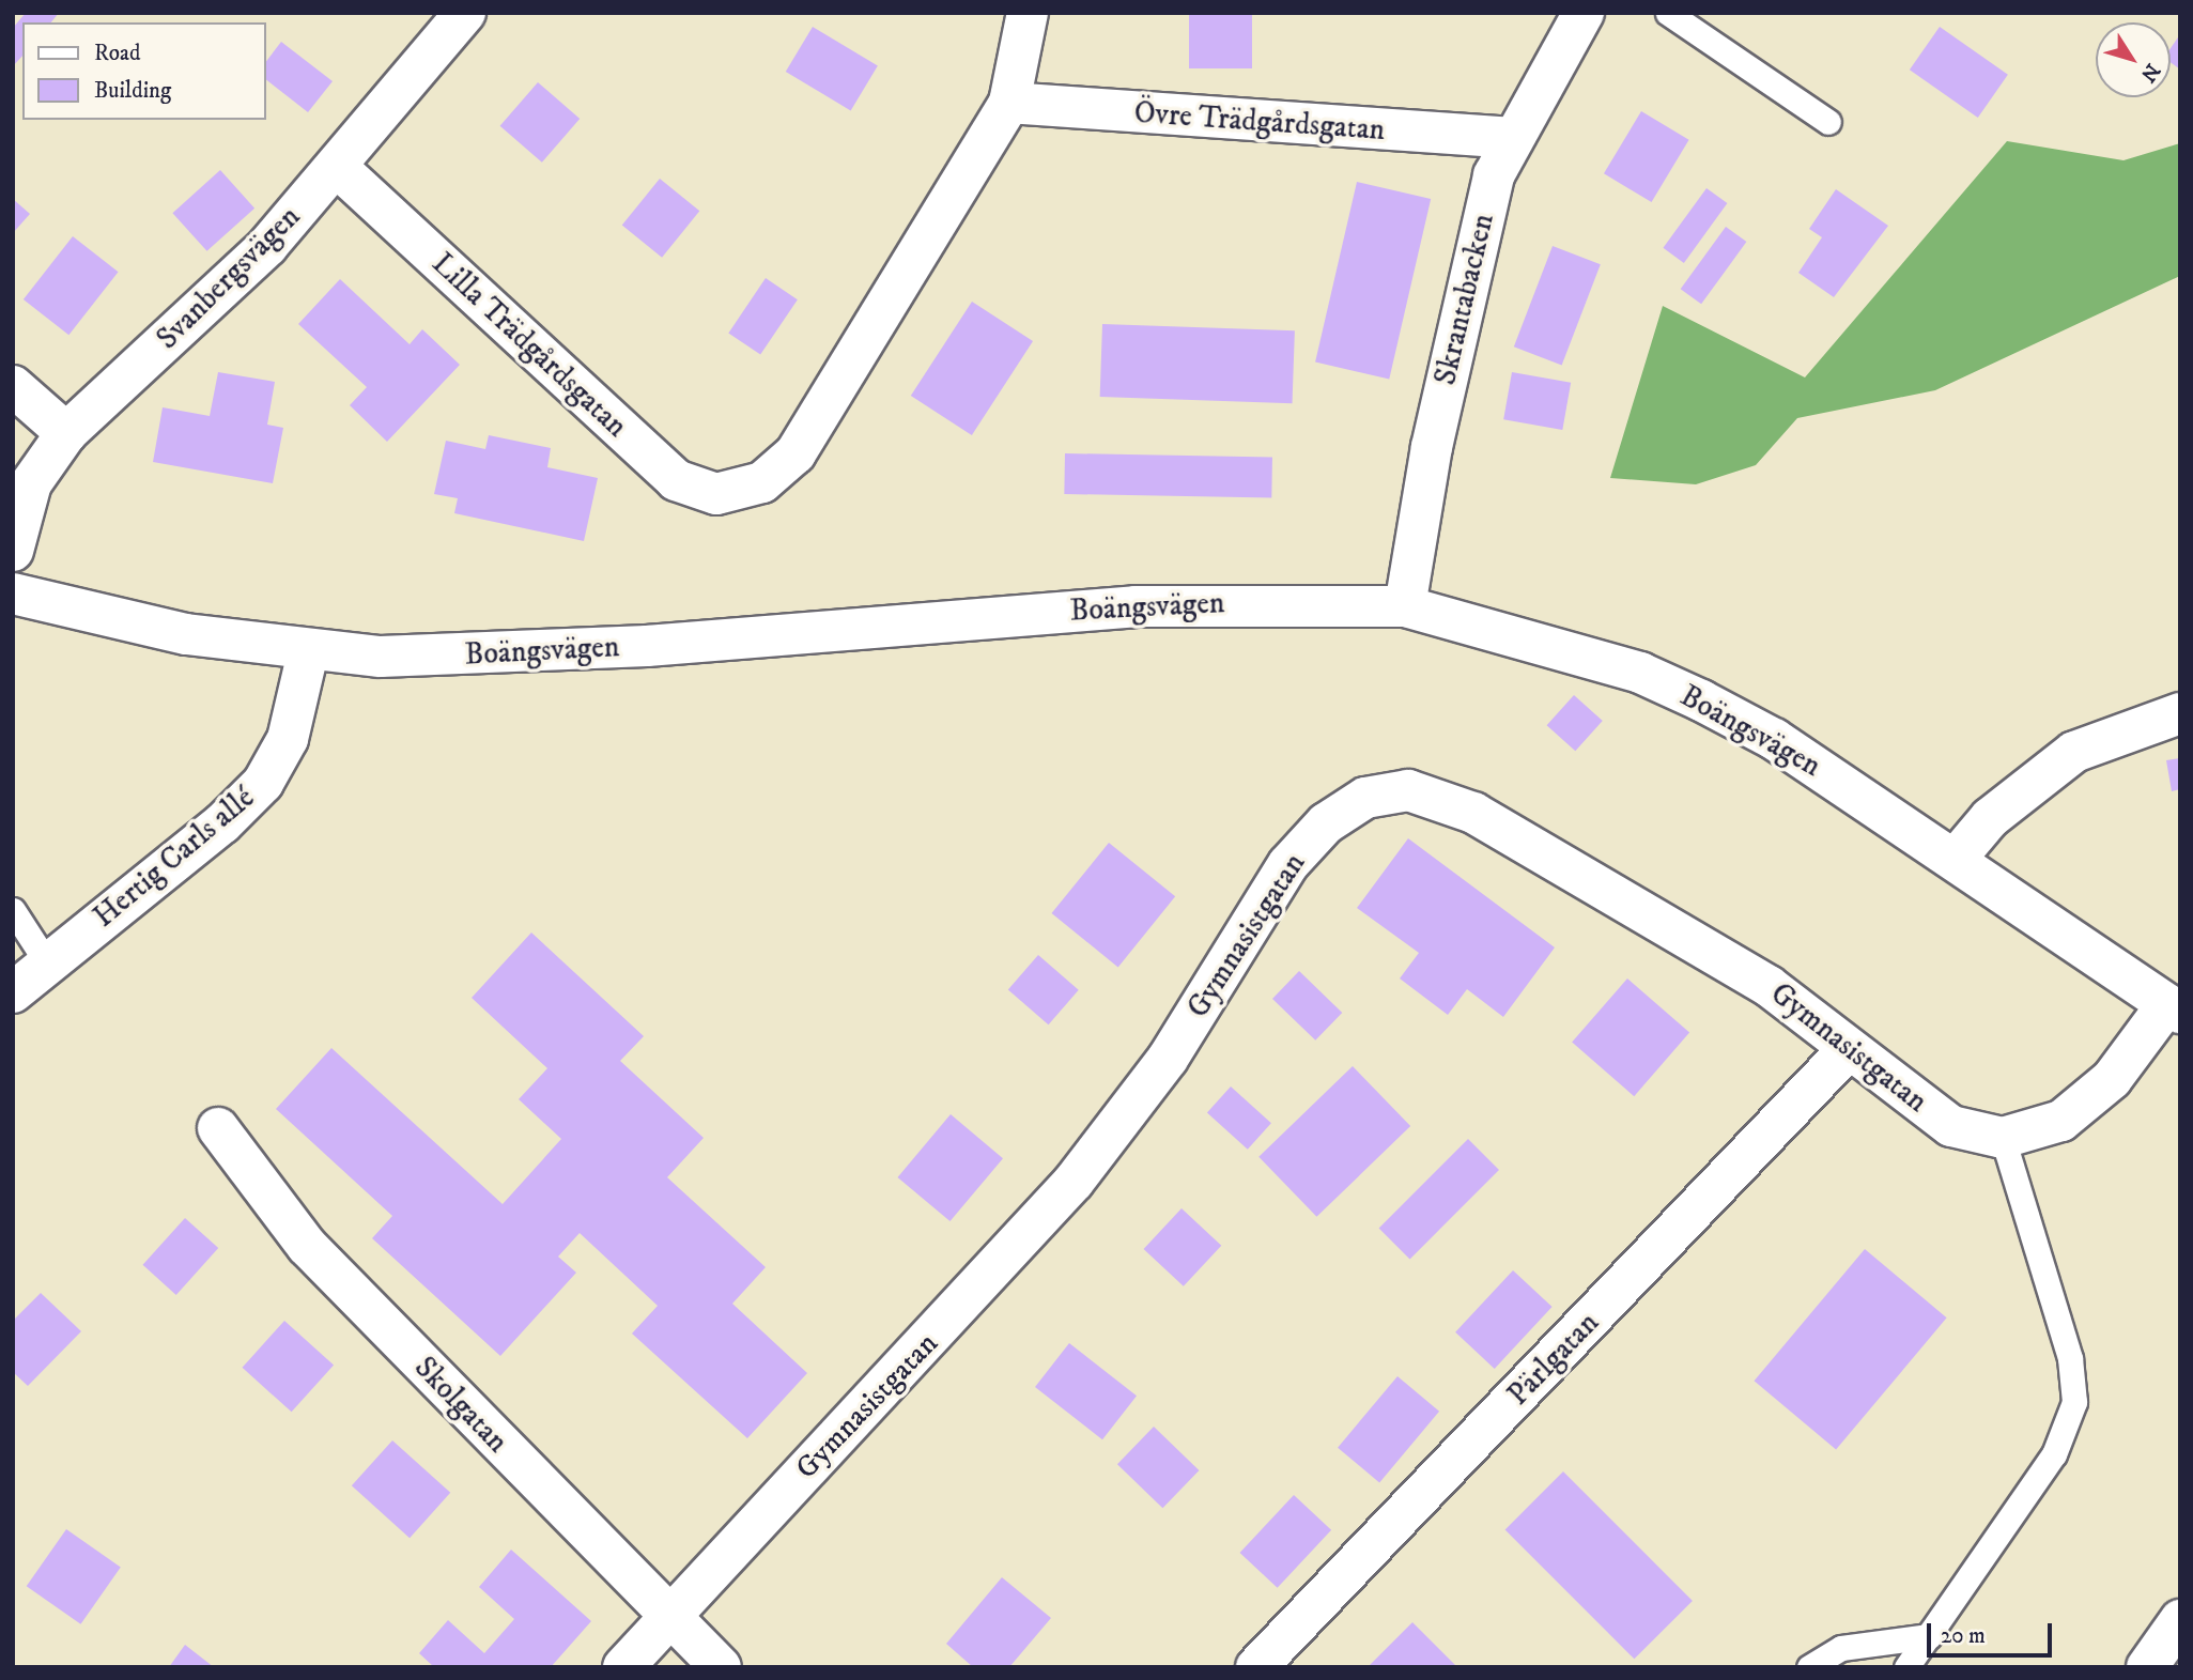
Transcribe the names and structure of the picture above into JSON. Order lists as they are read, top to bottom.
{
  "streets": {
    "main road": [
      "Övre Trädgårdsgatan",
      "Svanbergsvägen",
      "Skrantabacken",
      "Lilla Trädgårdsgatan",
      "Boängsvägen",
      "Hertig Carls allé",
      "Gymnasistgatan",
      "Pärlgatan",
      "Skolgatan"
    ]
  },
  "crossings": [
    ["Övre Trädgårdsgatan", "Skrantabacken"],
    ["Övre Trädgårdsgatan", "Lilla Trädgårdsgatan"],
    ["Svanbergsvägen", "Lilla Trädgårdsgatan"],
    ["Skrantabacken", "Boängsvägen"],
    ["Boängsvägen", "Hertig Carls allé"],
    ["Boängsvägen", "Gymnasistgatan"],
    ["Gymnasistgatan", "Pärlgatan"],
    ["Gymnasistgatan", "Skolgatan"]
  ],
  "legend": ["Road", "Building"],
  "scale_bar": "20 m",
  "north": "bottom right"
}
